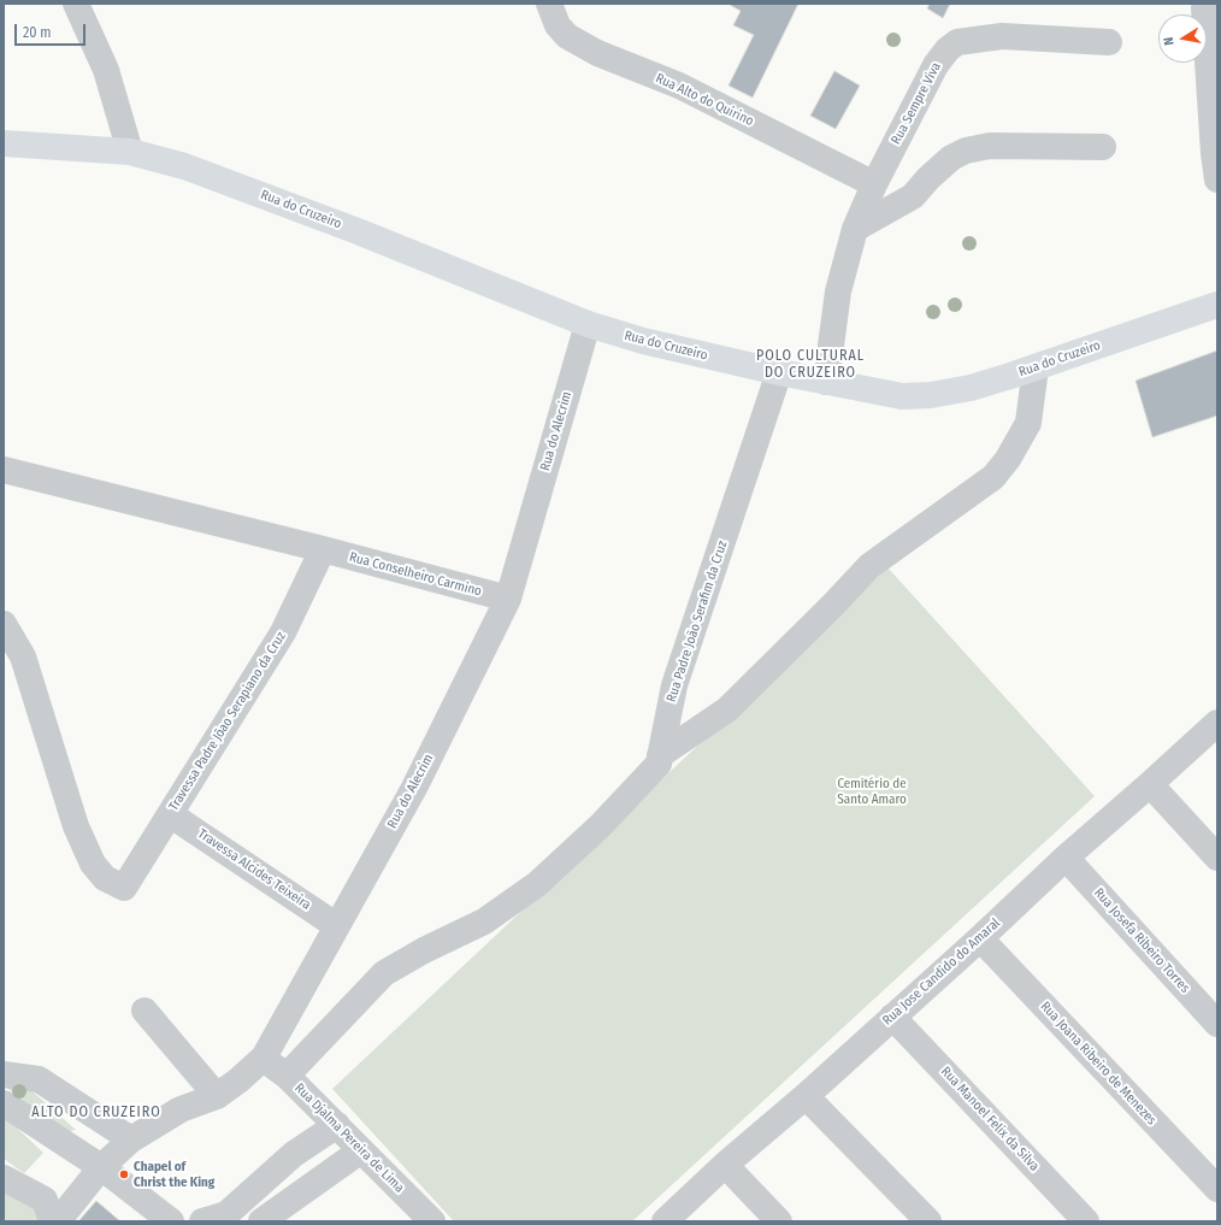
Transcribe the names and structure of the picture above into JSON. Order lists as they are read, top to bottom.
{
  "streets": {
    "main road": ["Rua do Cruzeiro"],
    "street": [
      "Rua Alto do Quirino",
      "Rua Sempre Viva",
      "Rua do Alecrim",
      "Rua Conselheiro Carmino",
      "Rua Padre João Serafim da Cruz",
      "Travessa Padre Jõao Serapiano da Cruz",
      "Travessa Alcides Teixeira",
      "Rua Josefa Ribeiro Torres",
      "Rua Jose Candido do Amaral",
      "Rua Joana Ribeiro de Menezes",
      "Rua Manoel Felix da Silva",
      "Rua Djalma Pereira de Lima"
    ]
  },
  "crossings": [
    ["Rua Alto do Quirino", "Rua Sempre Viva"],
    ["Rua Sempre Viva", "Rua do Cruzeiro"],
    ["Rua do Cruzeiro", "Rua do Alecrim"],
    ["Rua do Cruzeiro", "Rua Padre João Serafim da Cruz"],
    ["Rua do Alecrim", "Rua Conselheiro Carmino"],
    ["Rua do Alecrim", "Travessa Alcides Teixeira"],
    ["Rua do Alecrim", "Rua Djalma Pereira de Lima"],
    ["Rua Conselheiro Carmino", "Travessa Padre Jõao Serapiano da Cruz"],
    ["Rua Padre João Serafim da Cruz", "Rua Djalma Pereira de Lima"],
    ["Travessa Padre Jõao Serapiano da Cruz", "Travessa Alcides Teixeira"],
    ["Rua Josefa Ribeiro Torres", "Rua Jose Candido do Amaral"],
    ["Rua Jose Candido do Amaral", "Rua Joana Ribeiro de Menezes"],
    ["Rua Jose Candido do Amaral", "Rua Manoel Felix da Silva"]
  ],
  "districts": ["POLO CULTURAL DO CRUZEIRO", "ALTO DO CRUZEIRO"],
  "parks": ["Cemitério de Santo Amaro"],
  "places": ["Chapel of Christ the King"],
  "scale_bar": "20 m",
  "north": "left"
}
